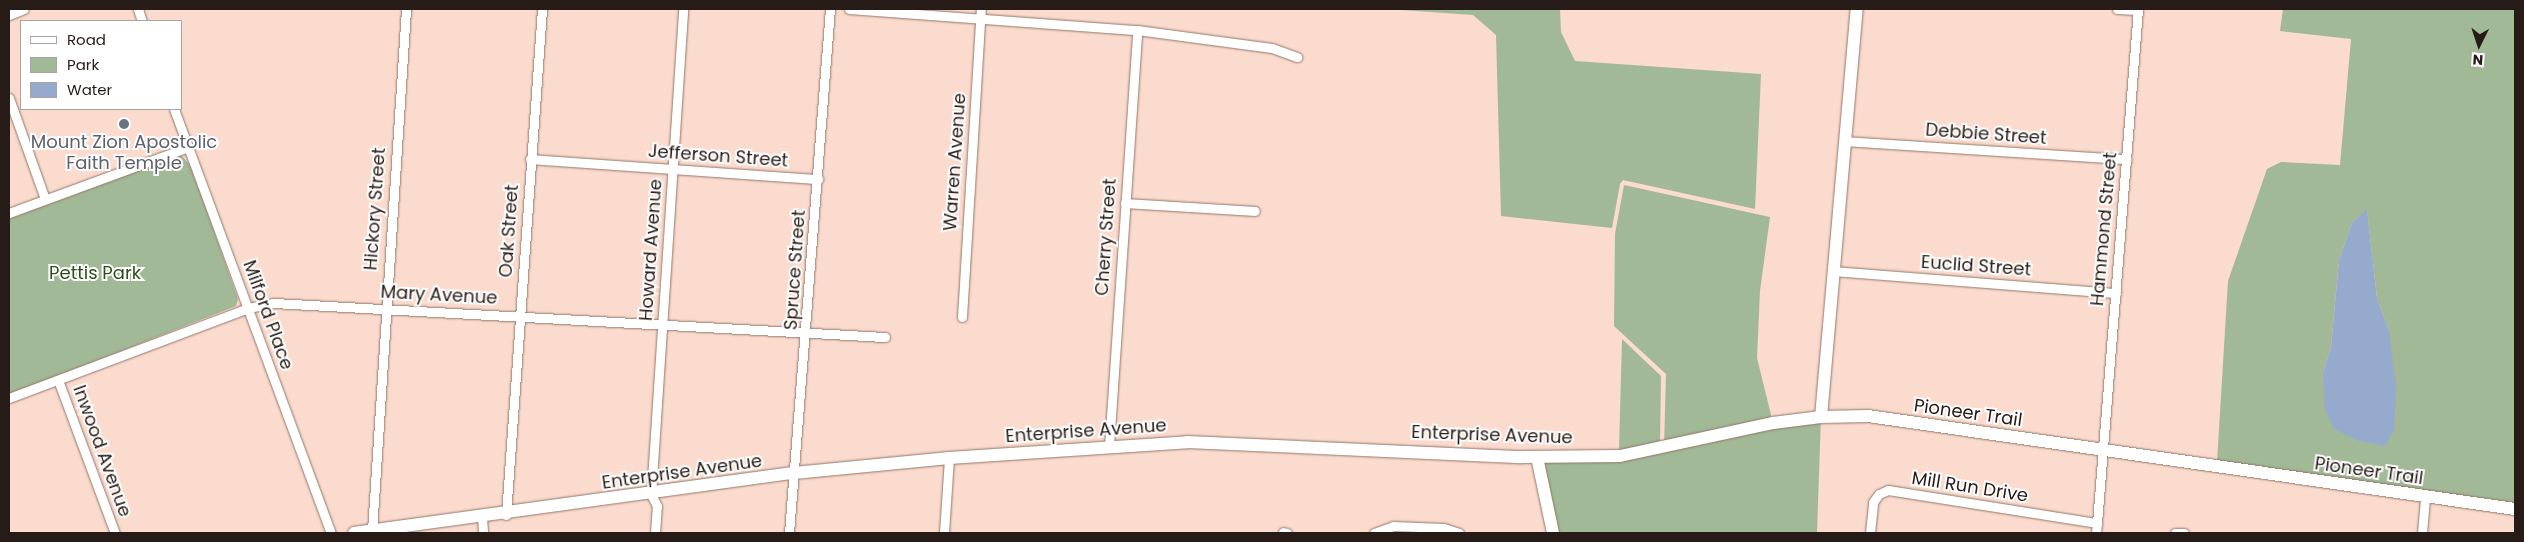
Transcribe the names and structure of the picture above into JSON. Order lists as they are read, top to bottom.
{
  "streets": {
    "street": [
      "Debbie Street",
      "Jefferson Street",
      "Warren Avenue",
      "Hickory Street",
      "Hammond Street",
      "Oak Street",
      "Cherry Street",
      "Howard Avenue",
      "Euclid Street",
      "Spruce Street",
      "Mary Avenue",
      "Milford Place",
      "Pioneer Trail",
      "Enterprise Avenue",
      "Inwood Avenue",
      "Mill Run Drive"
    ]
  },
  "crossings": [
    ["Debbie Street", "Hammond Street"],
    ["Jefferson Street", "Oak Street"],
    ["Jefferson Street", "Howard Avenue"],
    ["Jefferson Street", "Spruce Street"],
    ["Hickory Street", "Mary Avenue"],
    ["Hickory Street", "Enterprise Avenue"],
    ["Hammond Street", "Euclid Street"],
    ["Hammond Street", "Pioneer Trail"],
    ["Oak Street", "Mary Avenue"],
    ["Oak Street", "Enterprise Avenue"],
    ["Cherry Street", "Enterprise Avenue"],
    ["Howard Avenue", "Mary Avenue"],
    ["Howard Avenue", "Enterprise Avenue"],
    ["Spruce Street", "Mary Avenue"],
    ["Spruce Street", "Enterprise Avenue"],
    ["Mary Avenue", "Milford Place"],
    ["Mary Avenue", "Inwood Avenue"],
    ["Pioneer Trail", "Enterprise Avenue"]
  ],
  "parks": ["Pettis Park"],
  "places": ["Mount Zion Apostolic Faith Temple"],
  "legend": ["Road", "Park", "Water"],
  "north": "bottom"
}
